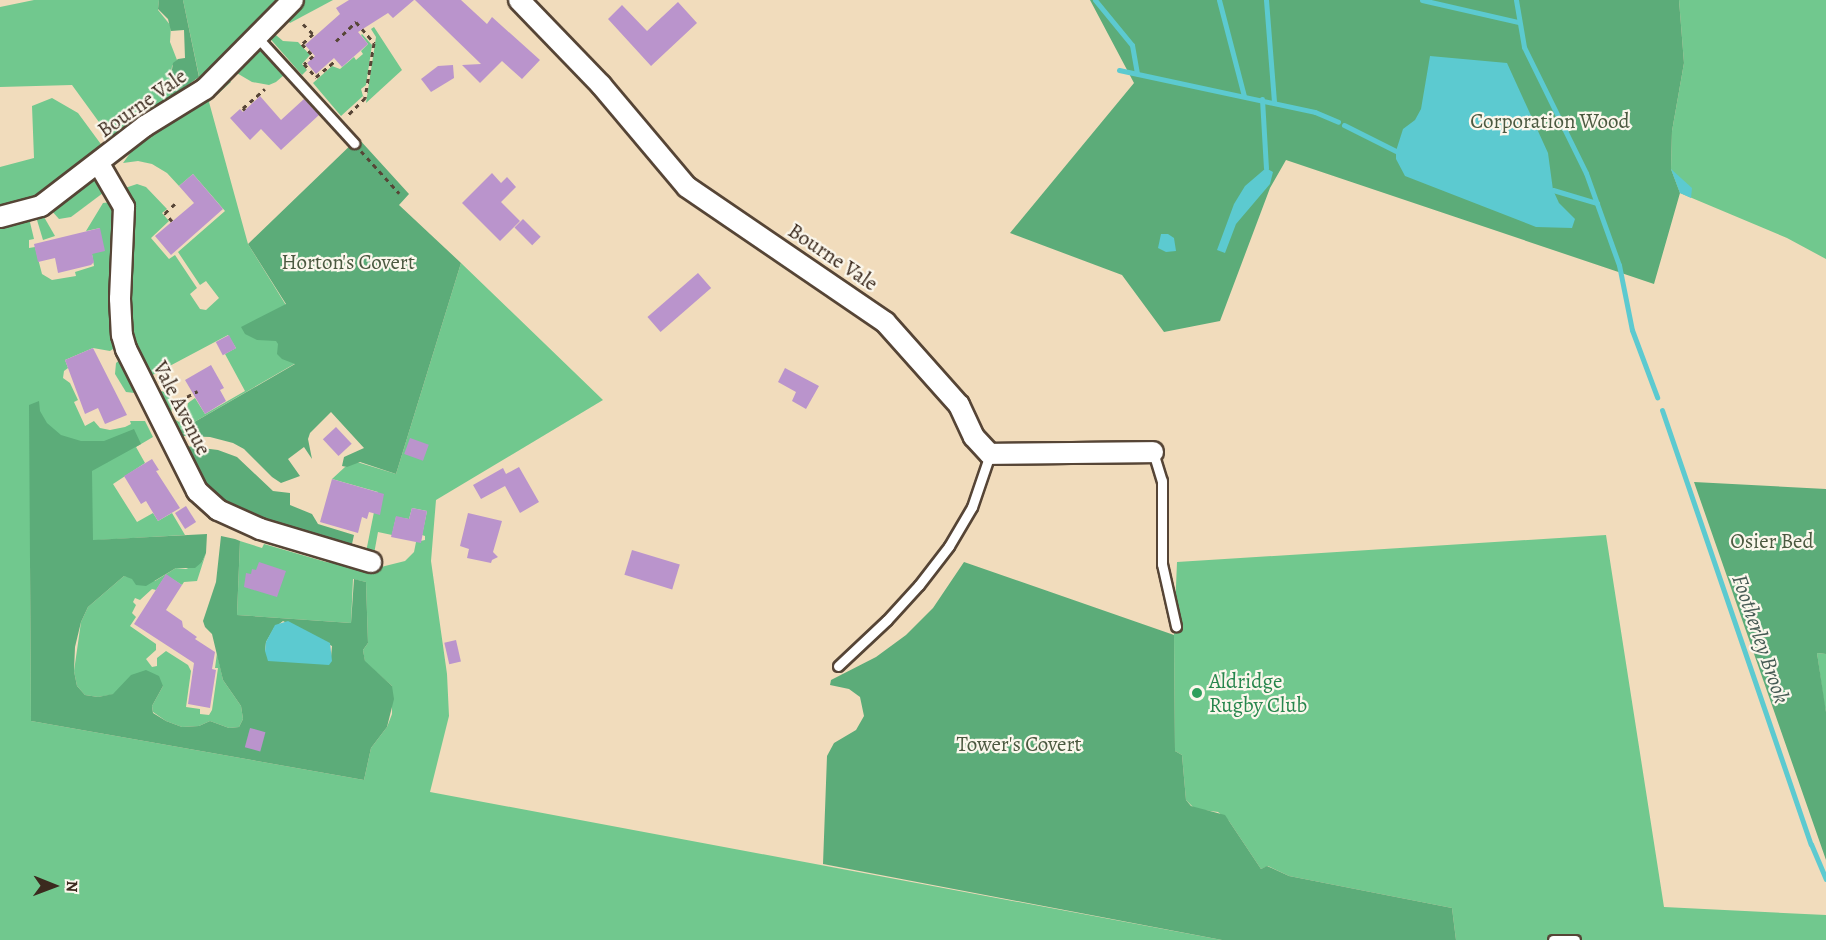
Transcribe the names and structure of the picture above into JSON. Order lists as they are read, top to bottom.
{
  "streets": {
    "street": ["Bourne Vale", "Vale Avenue"]
  },
  "crossings": [
    ["Bourne Vale", "Vale Avenue"]
  ],
  "water": ["Footherley Brook"],
  "parks": [
    "Corporation Wood",
    "Horton's Covert",
    "Osier Bed",
    "Tower's Covert"
  ],
  "places": ["Aldridge Rugby Club"],
  "north": "right"
}
